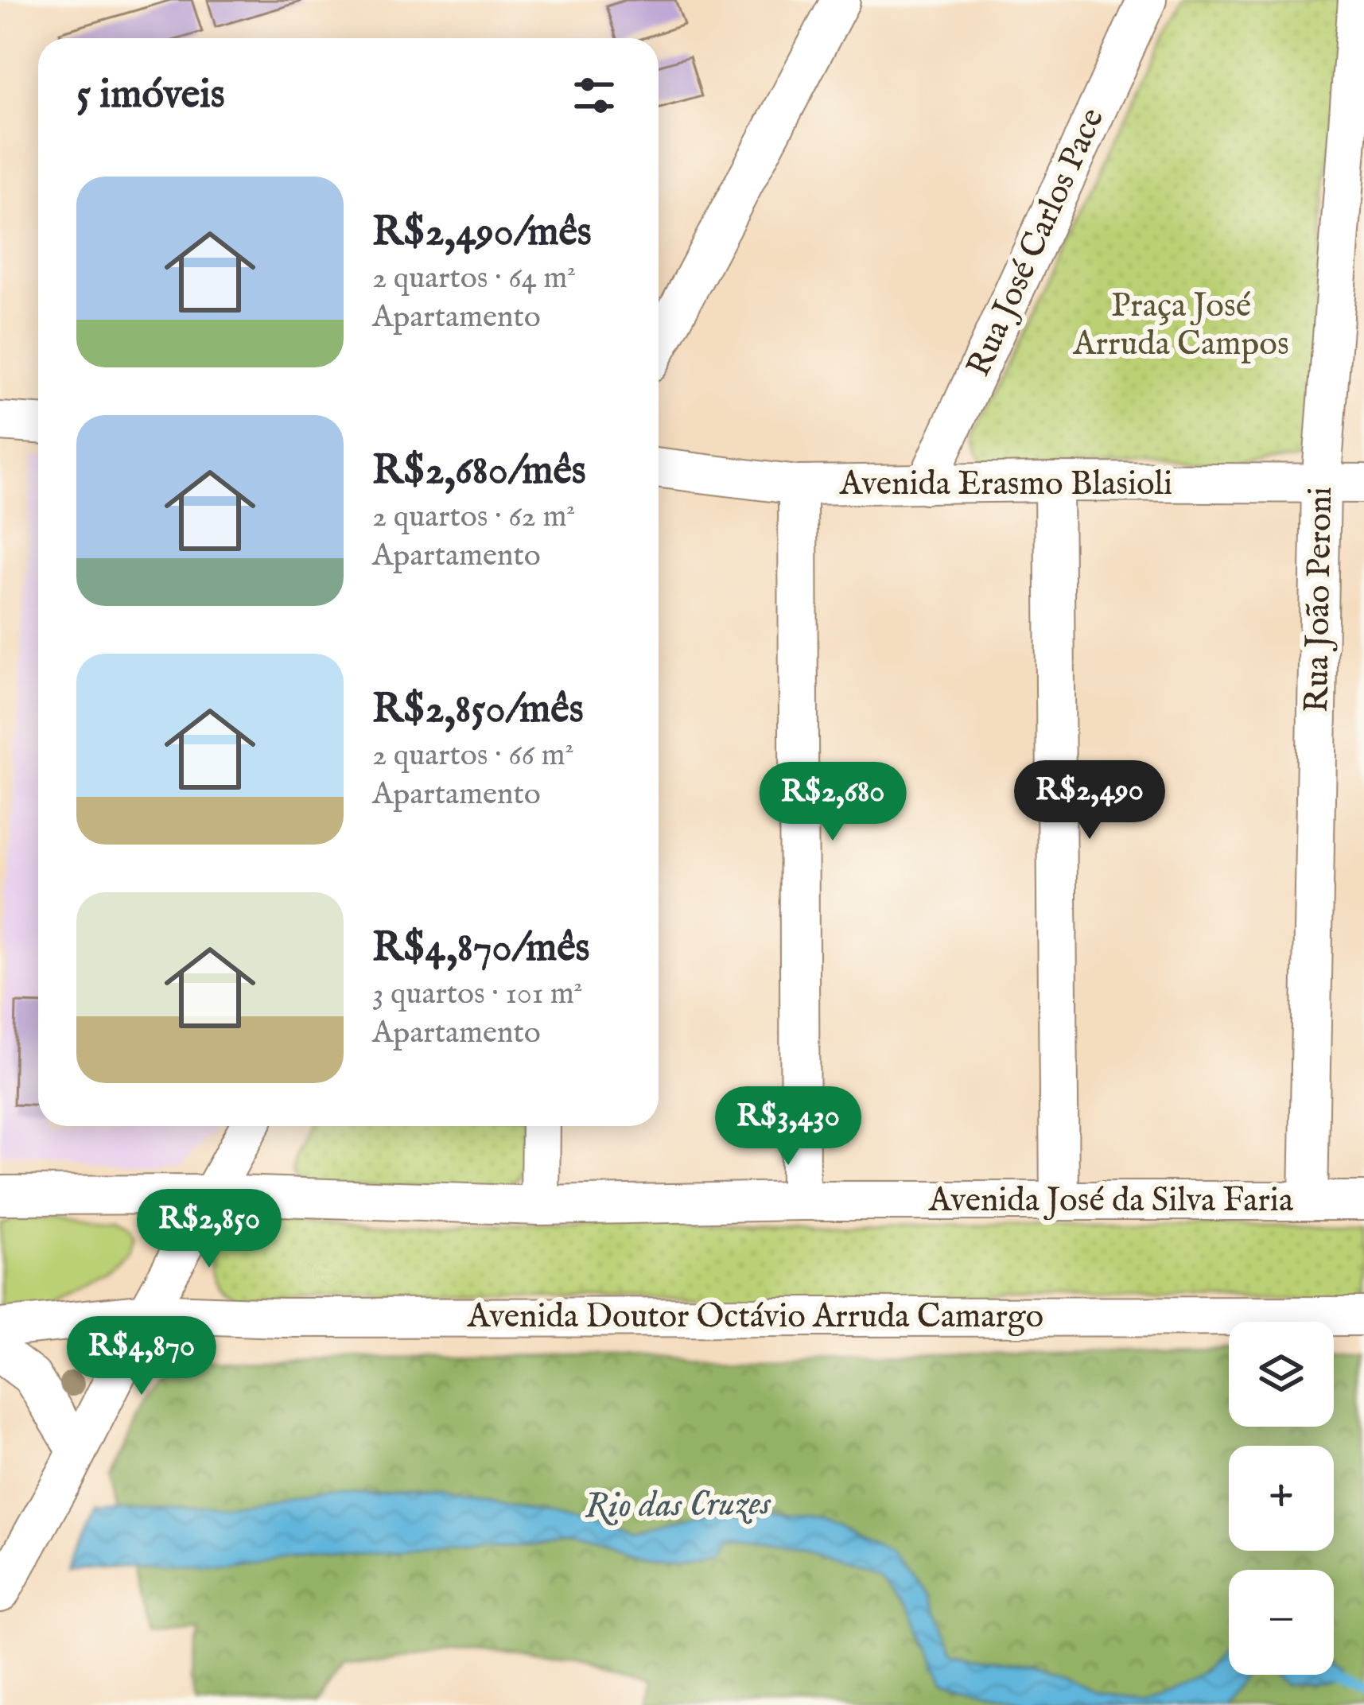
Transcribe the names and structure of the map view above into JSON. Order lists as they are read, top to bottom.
{
  "streets": {
    "street": [
      "Rua José Carlos Pace",
      "Avenida Erasmo Blasioli",
      "Rua João Peroni",
      "Avenida José da Silva Faria",
      "Avenida Doutor Octávio Arruda Camargo"
    ]
  },
  "crossings": [
    ["Rua José Carlos Pace", "Avenida Erasmo Blasioli"],
    ["Avenida Erasmo Blasioli", "Rua João Peroni"],
    ["Rua João Peroni", "Avenida José da Silva Faria"]
  ],
  "water": ["Rio das Cruzes"],
  "parks": ["Praça José Arruda Campos"],
  "page": {
    "heading": "5 imóveis",
    "list": [
      {
        "name": "R$2,490/mês",
        "note": "2 quartos · 64 m² · Apartamento"
      },
      {
        "name": "R$2,680/mês",
        "note": "2 quartos · 62 m² · Apartamento"
      },
      {
        "name": "R$2,850/mês",
        "note": "2 quartos · 66 m² · Apartamento"
      },
      {
        "name": "R$4,870/mês",
        "note": "3 quartos · 101 m² · Apartamento"
      }
    ],
    "price": [
      "R$2,490",
      "R$2,680",
      "R$3,430",
      "R$2,850",
      "R$4,870"
    ],
    "map_buttons": ["+", "−"]
  }
}
